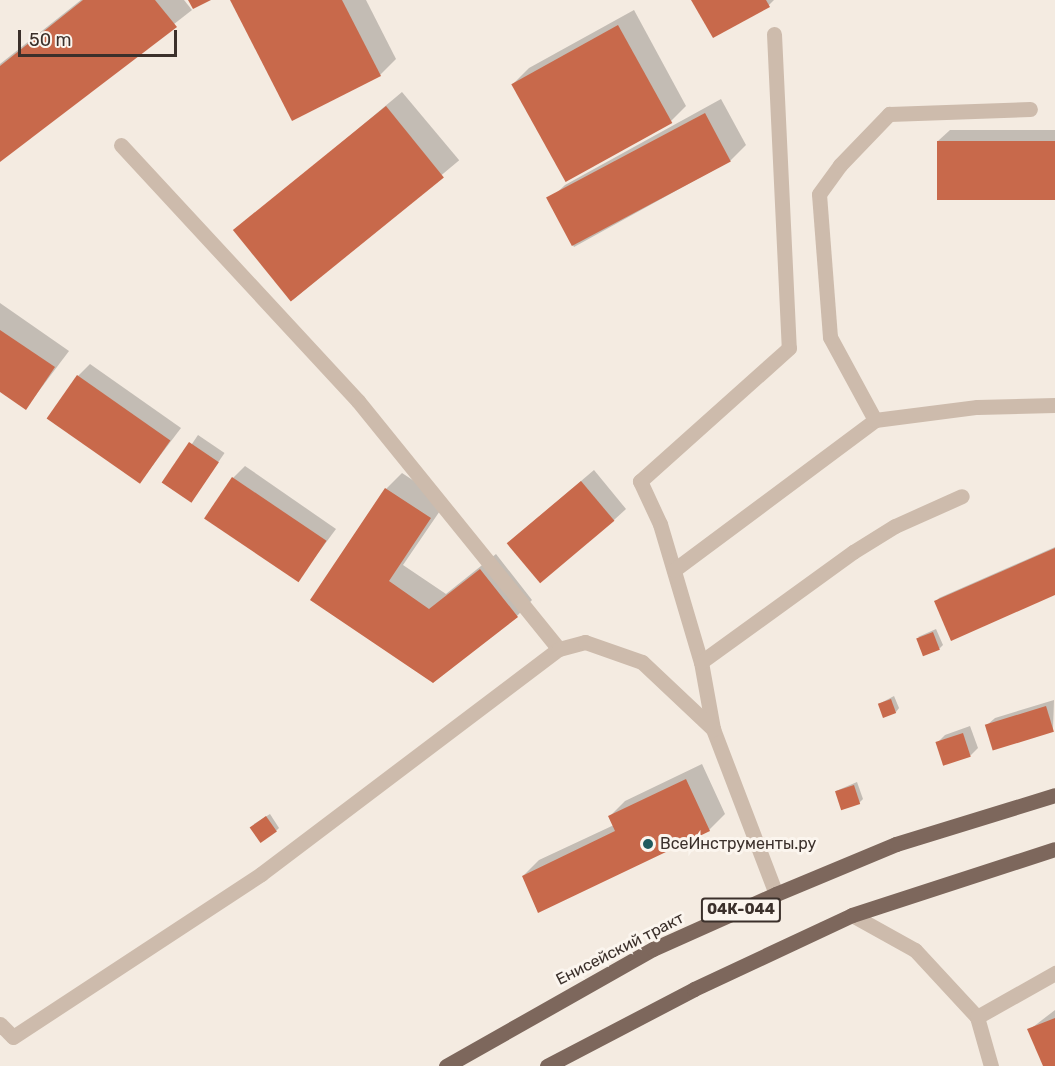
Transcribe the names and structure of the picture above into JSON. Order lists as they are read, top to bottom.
{
  "streets": {
    "main road": ["04К-044", "Енисейский тракт"]
  },
  "places": ["ВсеИнструменты.ру"],
  "scale_bar": "50 m"
}
